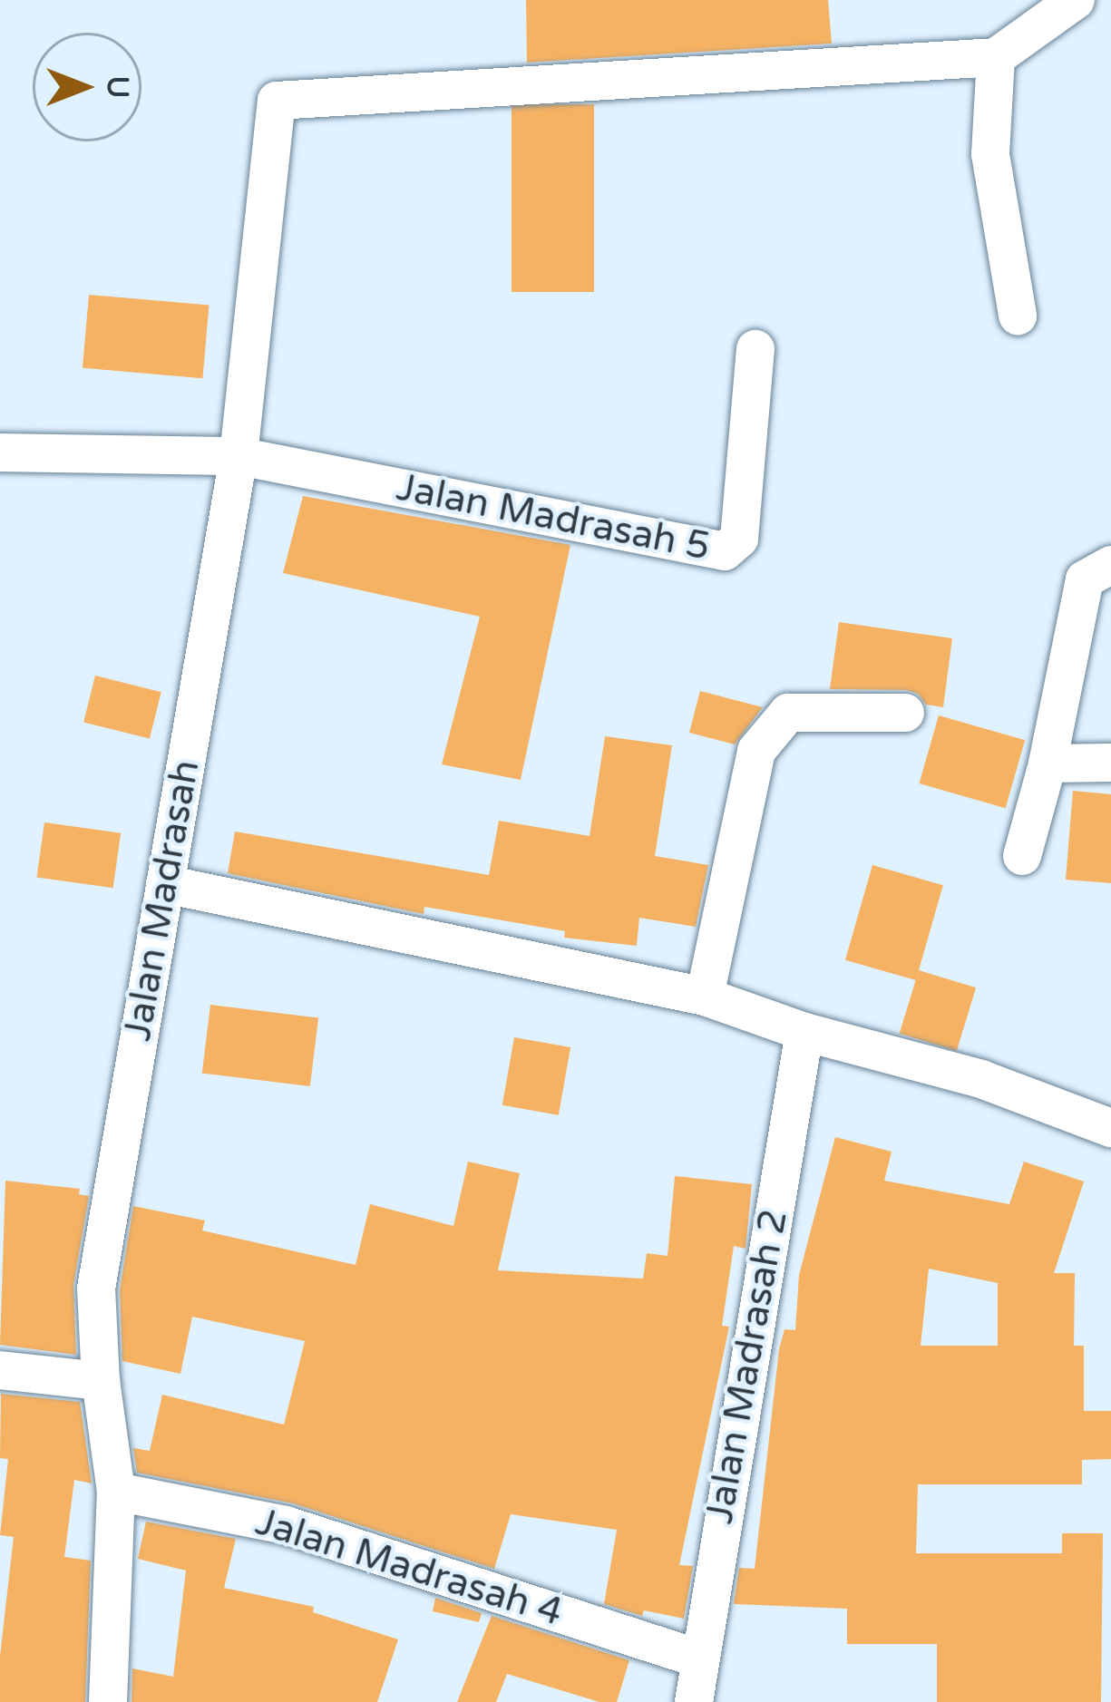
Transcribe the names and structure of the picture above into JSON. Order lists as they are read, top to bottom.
{
  "streets": {
    "street": [
      "Jalan Madrasah 5",
      "Jalan Madrasah",
      "Jalan Madrasah 2",
      "Jalan Madrasah 4"
    ]
  },
  "crossings": [
    ["Jalan Madrasah 5", "Jalan Madrasah"],
    ["Jalan Madrasah", "Jalan Madrasah 4"],
    ["Jalan Madrasah 2", "Jalan Madrasah 4"]
  ],
  "north": "right"
}
